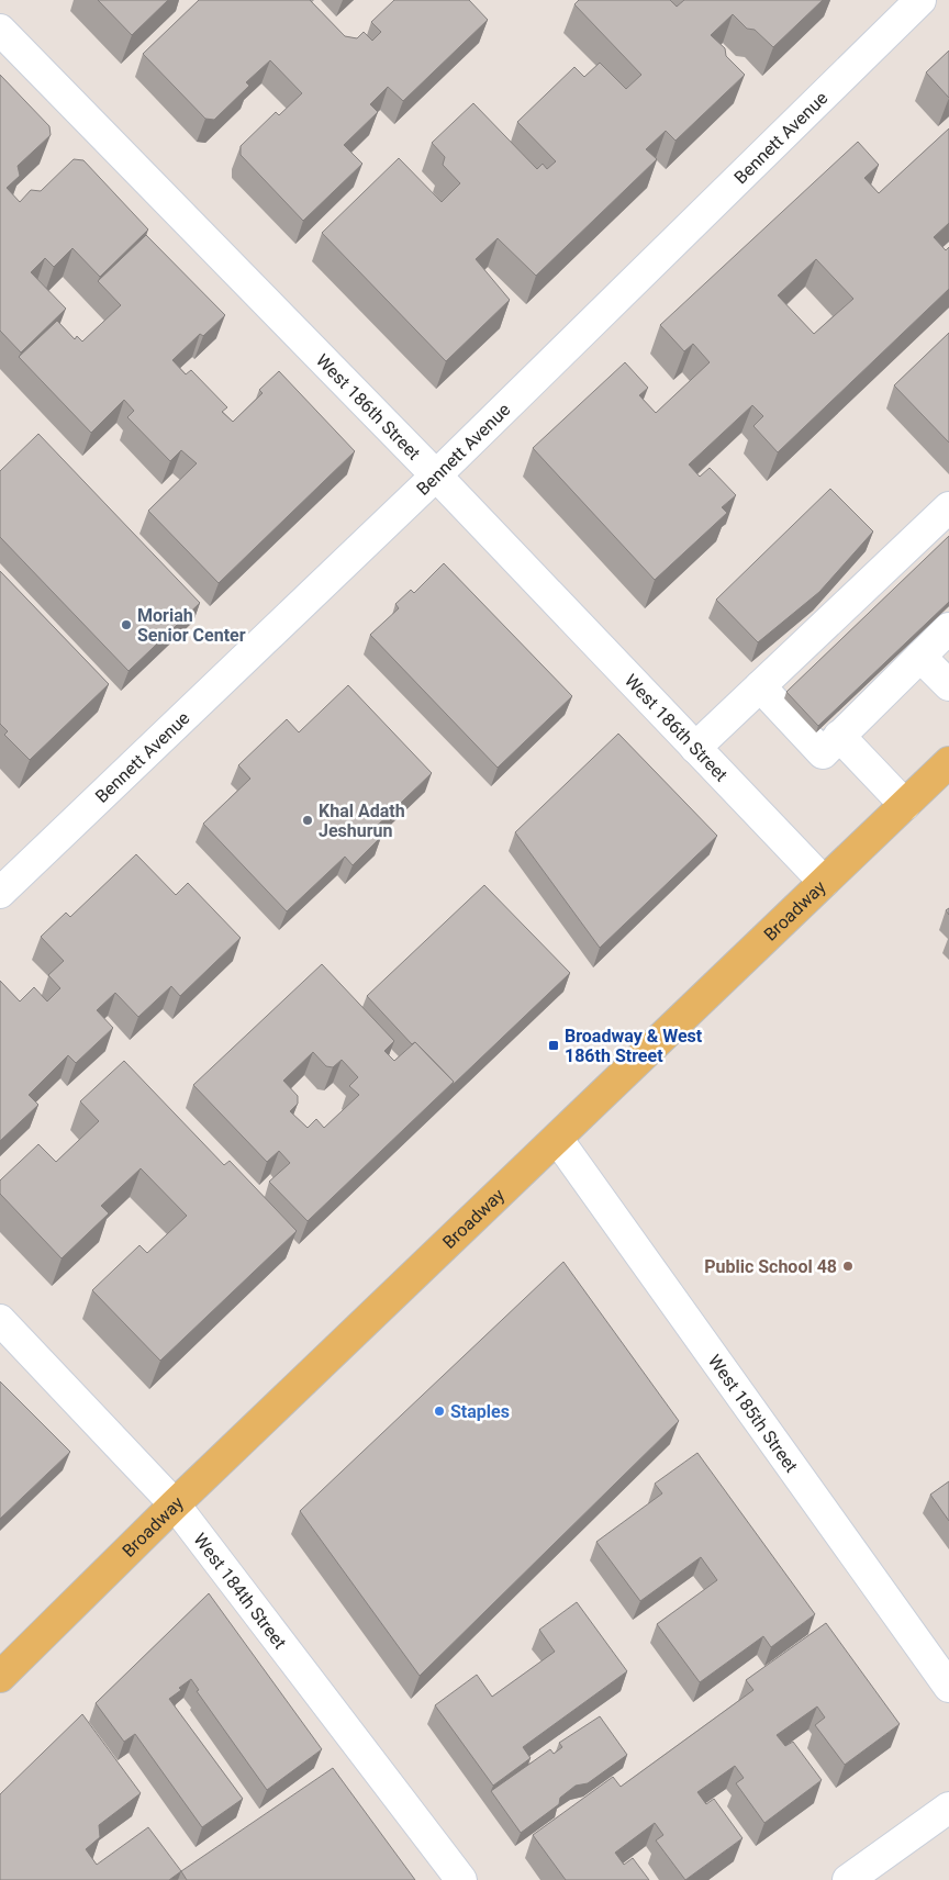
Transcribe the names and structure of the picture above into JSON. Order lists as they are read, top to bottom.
{
  "streets": {
    "main road": ["Broadway"],
    "street": [
      "Bennett Avenue",
      "West 186th Street",
      "West 185th Street",
      "West 184th Street"
    ]
  },
  "crossings": [
    ["Bennett Avenue", "West 186th Street"],
    ["West 186th Street", "Broadway"],
    ["Broadway", "West 185th Street"],
    ["Broadway", "West 184th Street"]
  ],
  "places": {
    "other": [
      "Moriah Senior Center",
      "Khal Adath Jeshurun",
      "Public School 48",
      "Staples"
    ],
    "transit": ["Broadway & West 186th Street"]
  }
}
